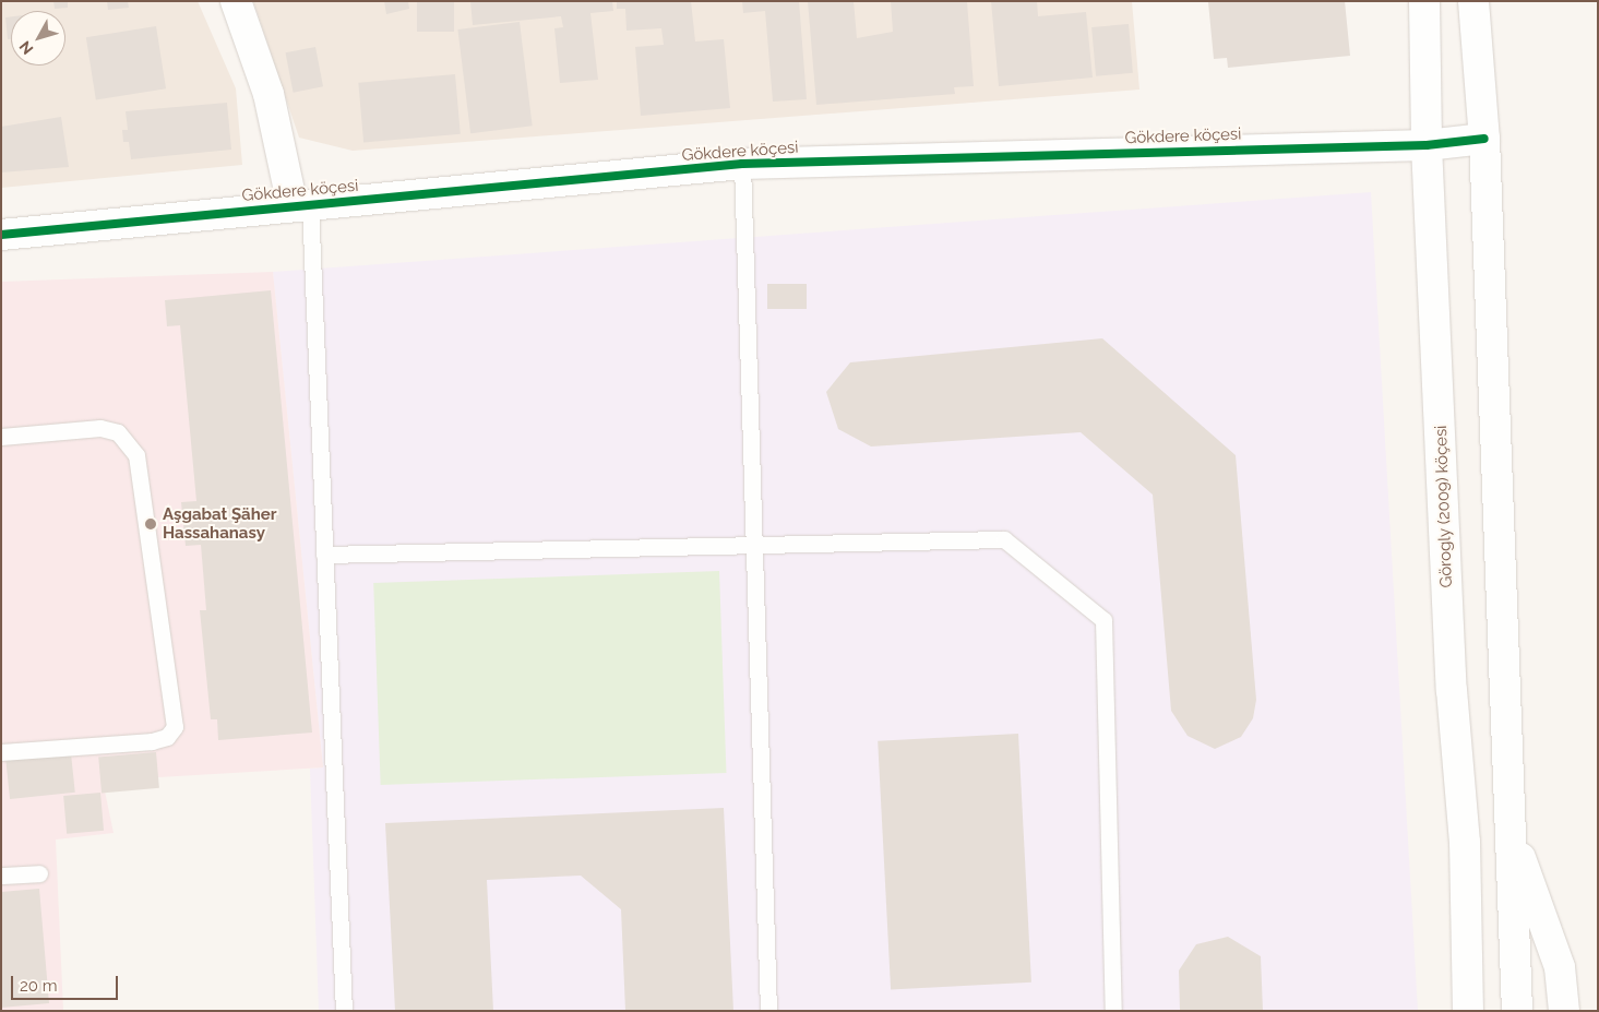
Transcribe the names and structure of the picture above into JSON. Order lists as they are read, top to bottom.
{
  "streets": {
    "main road": ["Gökdere köçesi", "Görogly (2009) köçesi"]
  },
  "crossings": [
    ["Gökdere köçesi", "Görogly (2009) köçesi"]
  ],
  "places": ["Aşgabat Şäher Hassahanasy"],
  "scale_bar": "20 m",
  "north": "bottom left"
}
